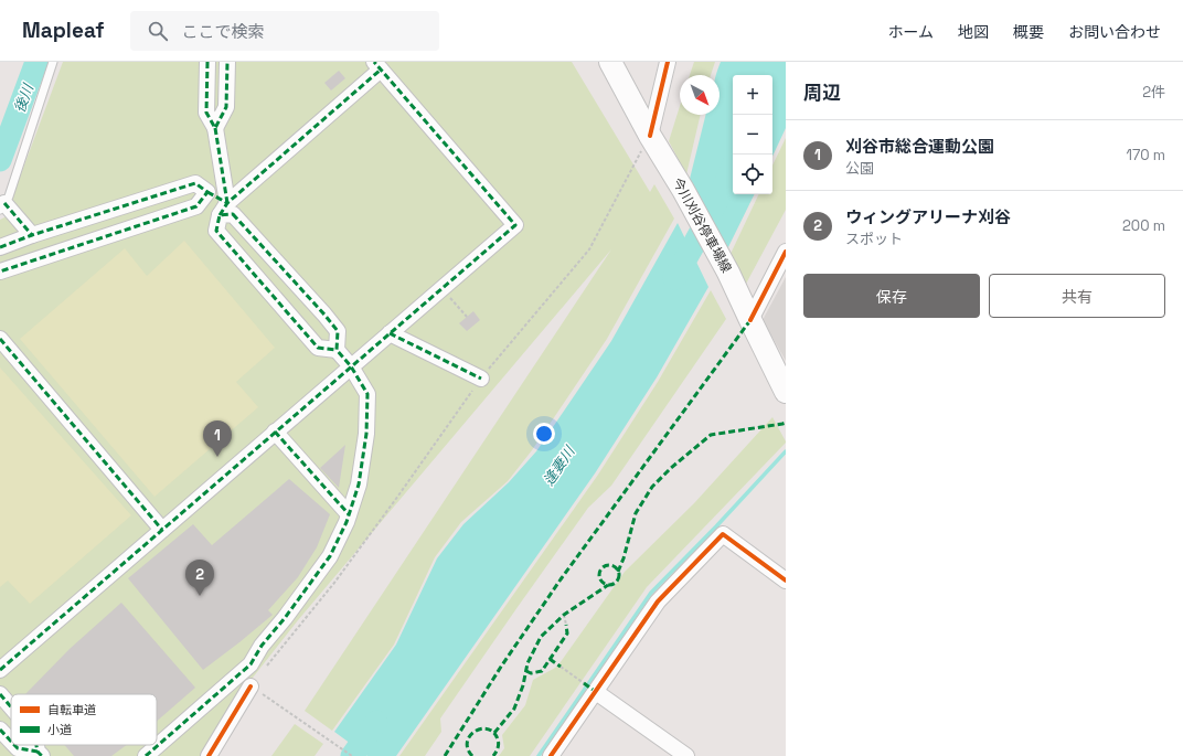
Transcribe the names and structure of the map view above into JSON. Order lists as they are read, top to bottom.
{
  "streets": {
    "main road": ["今川刈谷停車場線"]
  },
  "water": ["後川", "逢妻川"],
  "legend": ["自転車道", "小道"],
  "north": "bottom right",
  "page": {
    "header": "Mapleaf",
    "search": "ここで検索",
    "nav": [
      "ホーム",
      "地図",
      "概要",
      "お問い合わせ"
    ],
    "heading": ["周辺", "2件"],
    "map_buttons": ["+", "−"],
    "list": [
      {
        "mark": "1",
        "name": "刈谷市総合運動公園",
        "note": "公園",
        "value": "170 m"
      },
      {
        "mark": "2",
        "name": "ウィングアリーナ刈谷",
        "note": "スポット",
        "value": "200 m"
      }
    ],
    "buttons": ["保存", "共有"],
    "pins": ["1", "2"]
  }
}
